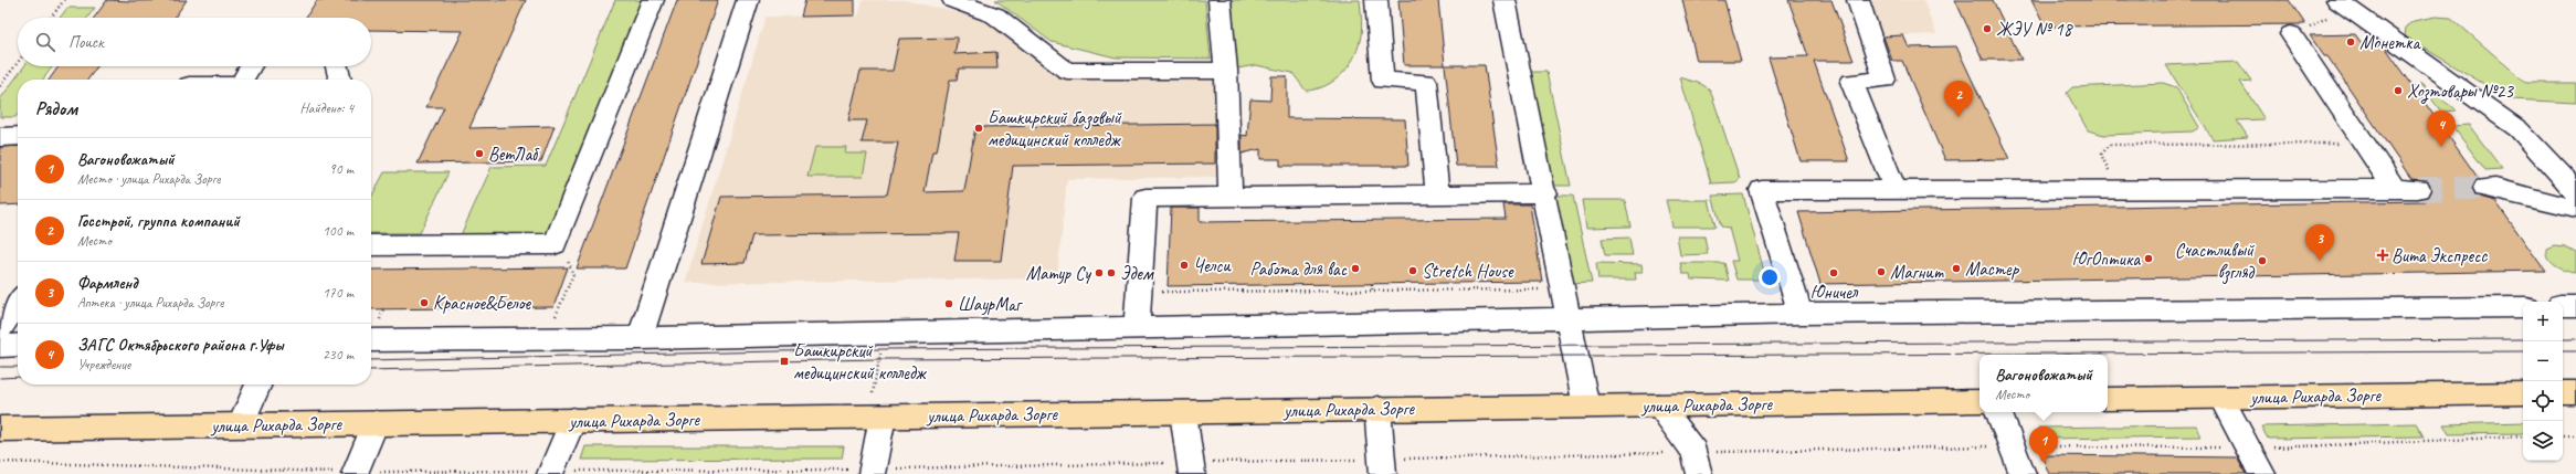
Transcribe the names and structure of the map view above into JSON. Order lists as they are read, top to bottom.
{
  "streets": {
    "main road": ["улица Рихарда Зорге"]
  },
  "places": {
    "other": [
      "ЖЭУ № 18",
      "Монетка",
      "Хозтовары №23",
      "Башкирский базовый медицинский колледж",
      "ВетЛаб",
      "ЮгОптика",
      "Счастливый взгляд",
      "Челси",
      "Работа для вас",
      "Мастер",
      "Stretch House",
      "Магнит",
      "Матур Су",
      "Эдем",
      "Юничел",
      "Красное&Белое",
      "ШаурМаг"
    ],
    "health": ["Вита Экспресс"],
    "transit": ["Башкирский медицинский колледж"]
  },
  "page": {
    "search": "Поиск",
    "heading": ["Рядом", "Найдено: 4"],
    "pins": [
      "2",
      "4",
      "3",
      "1"
    ],
    "list": [
      {
        "mark": "1",
        "name": "Вагоновожатый",
        "note": "Место · улица Рихарда Зорге",
        "value": "90 m"
      },
      {
        "mark": "2",
        "name": "Госстрой, группа компаний",
        "note": "Место",
        "value": "100 m"
      },
      {
        "mark": "3",
        "name": "Фармленд",
        "note": "Аптека · улица Рихарда Зорге",
        "value": "170 m"
      },
      {
        "mark": "4",
        "name": "ЗАГС Октябрьского района г.Уфы",
        "note": "Учреждение",
        "value": "230 m"
      }
    ],
    "map_buttons": ["+", "−"],
    "popup": ["Вагоновожатый", "Место"]
  }
}
